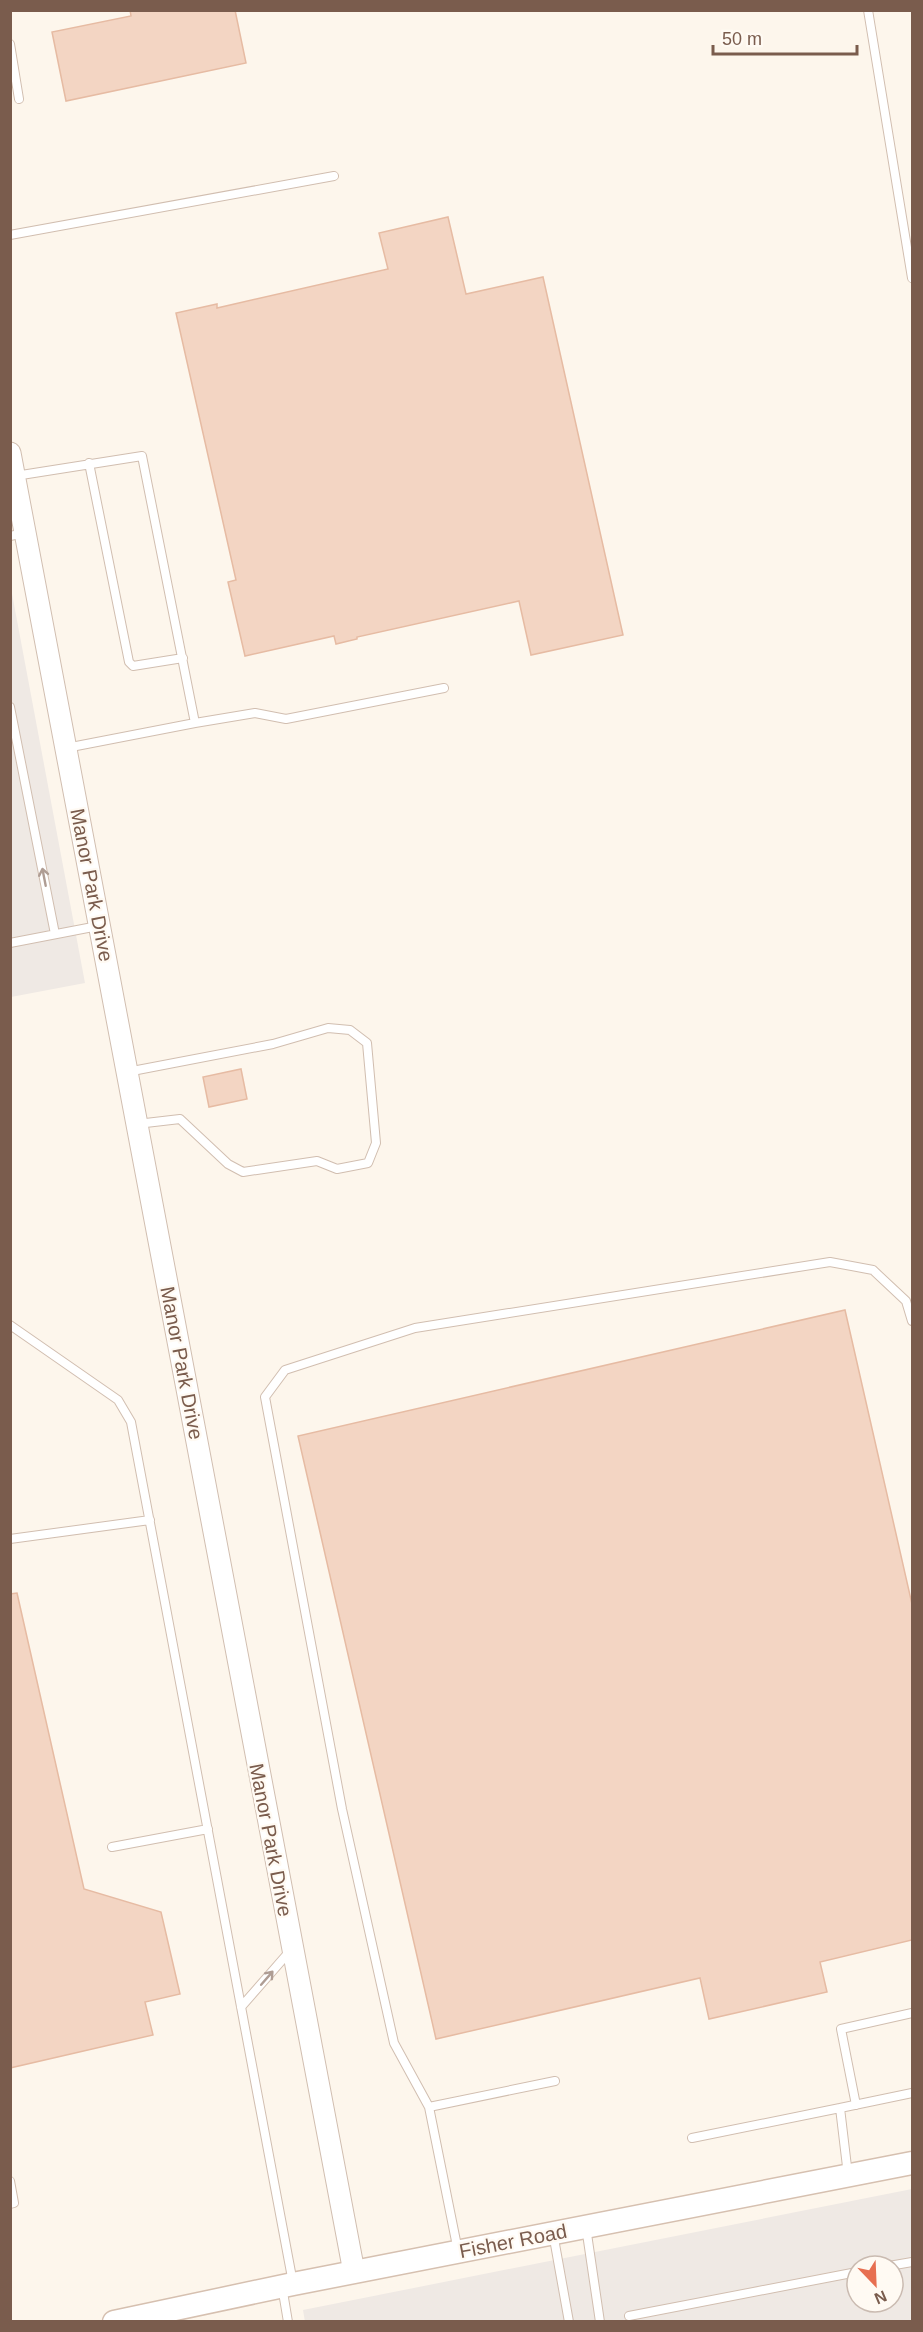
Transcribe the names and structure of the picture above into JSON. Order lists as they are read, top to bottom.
{
  "streets": {
    "main road": ["Fisher Road"],
    "street": ["Manor Park Drive"]
  },
  "crossings": [
    ["Manor Park Drive", "Fisher Road"]
  ],
  "scale_bar": "50 m",
  "north": "bottom right"
}
